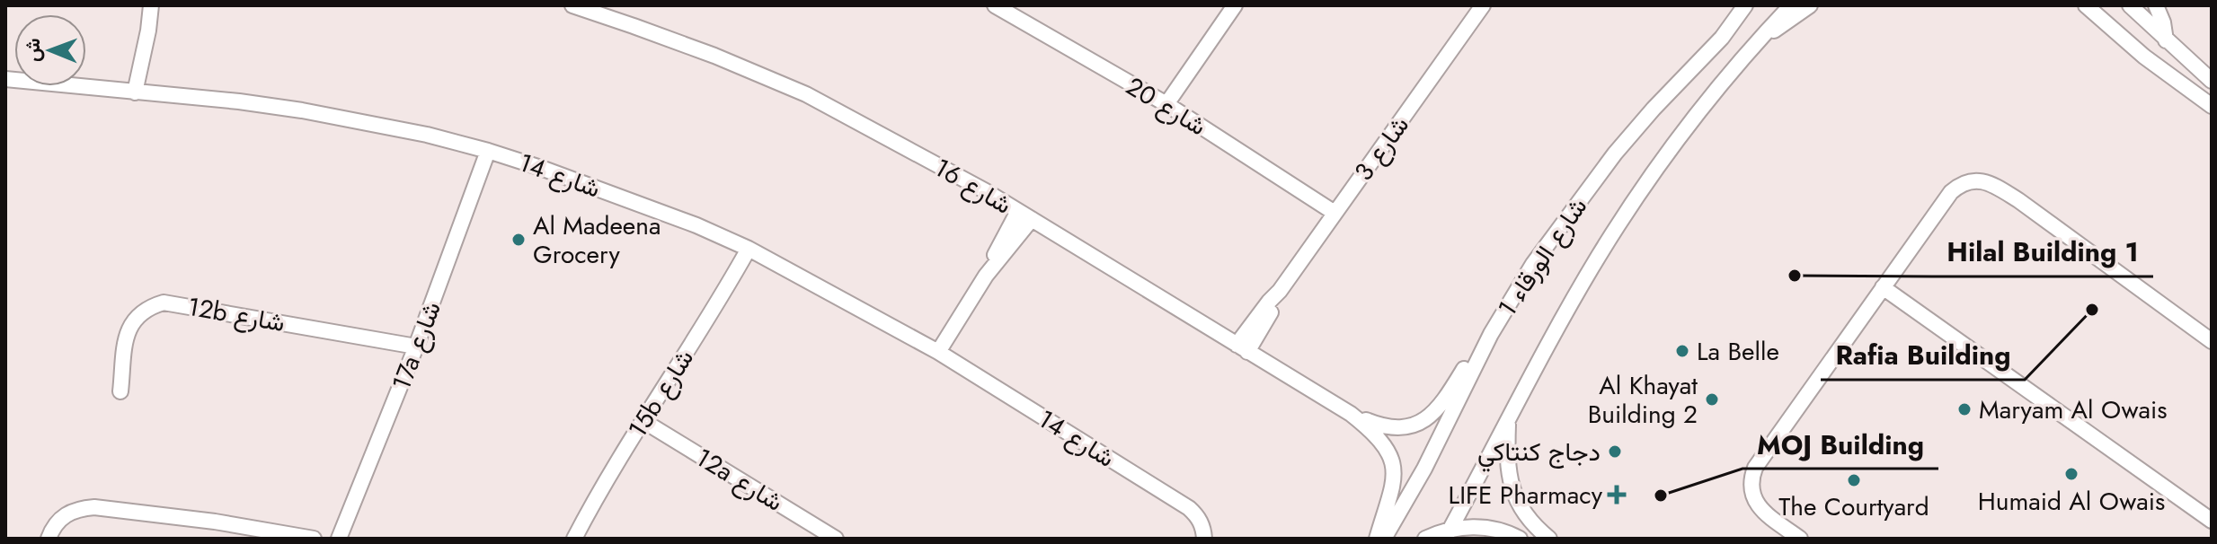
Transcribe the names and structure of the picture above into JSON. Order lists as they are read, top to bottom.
{
  "streets": {
    "street": [
      "شارع 20",
      "شارع 3",
      "شارع 14",
      "شارع 16",
      "شارع الورقاء 1",
      "12b شارع",
      "17a شارع",
      "15b شارع",
      "12a شارع"
    ]
  },
  "crossings": [
    ["شارع 20", "شارع 3"],
    ["شارع 3", "شارع 16"],
    ["شارع 14", "17a شارع"],
    ["شارع 14", "15b شارع"],
    ["شارع 16", "شارع الورقاء 1"],
    ["12b شارع", "17a شارع"],
    ["15b شارع", "12a شارع"]
  ],
  "places": {
    "other": [
      "Al Madeena Grocery",
      "Hilal Building 1",
      "Rafia Building",
      "La Belle",
      "Al Khayat Building 2",
      "Maryam Al Owais",
      "دجاج كنتاكي",
      "Humaid Al Owais",
      "The Courtyard",
      "MOJ Building"
    ],
    "health": ["LIFE Pharmacy"]
  },
  "north": "left"
}
